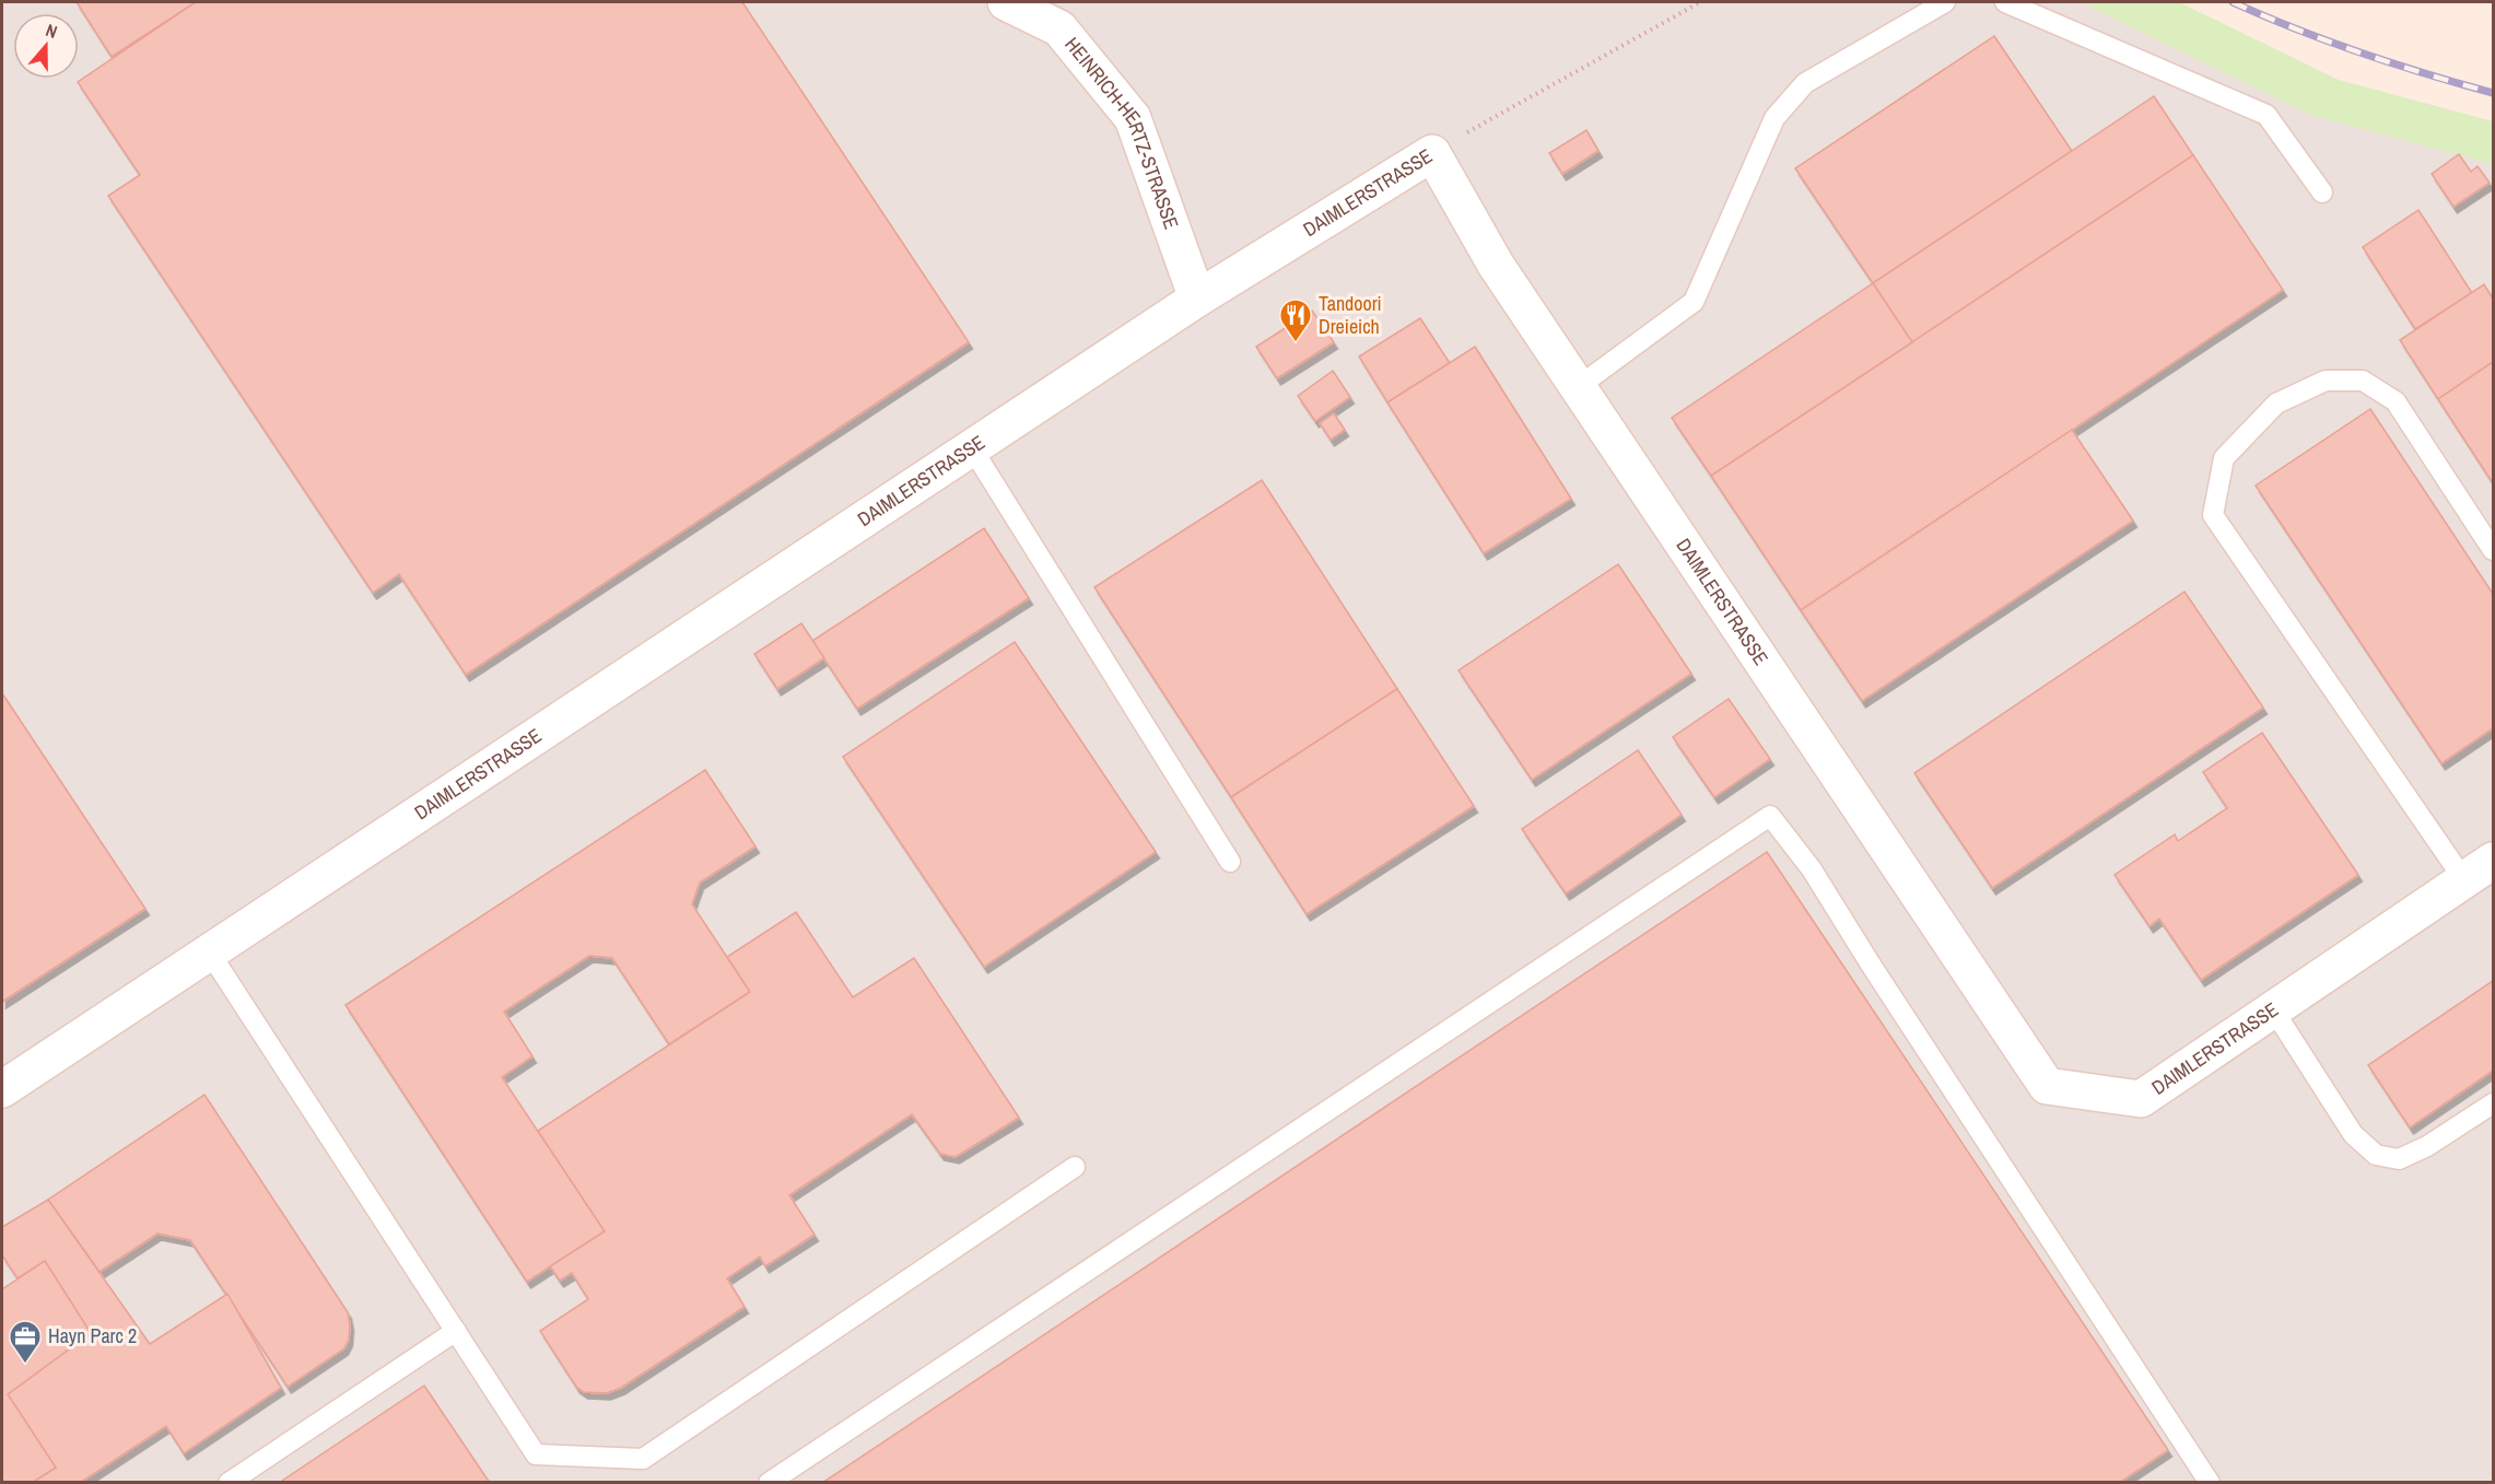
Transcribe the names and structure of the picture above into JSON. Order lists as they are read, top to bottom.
{
  "streets": {
    "street": ["HEINRICH-HERTZ-STRASSE", "DAIMLERSTRASSE"]
  },
  "crossings": [
    ["HEINRICH-HERTZ-STRASSE", "DAIMLERSTRASSE"]
  ],
  "places": {
    "restaurant": ["Tandoori Dreieich"],
    "office": ["Hayn Parc 2"]
  },
  "north": "top"
}
